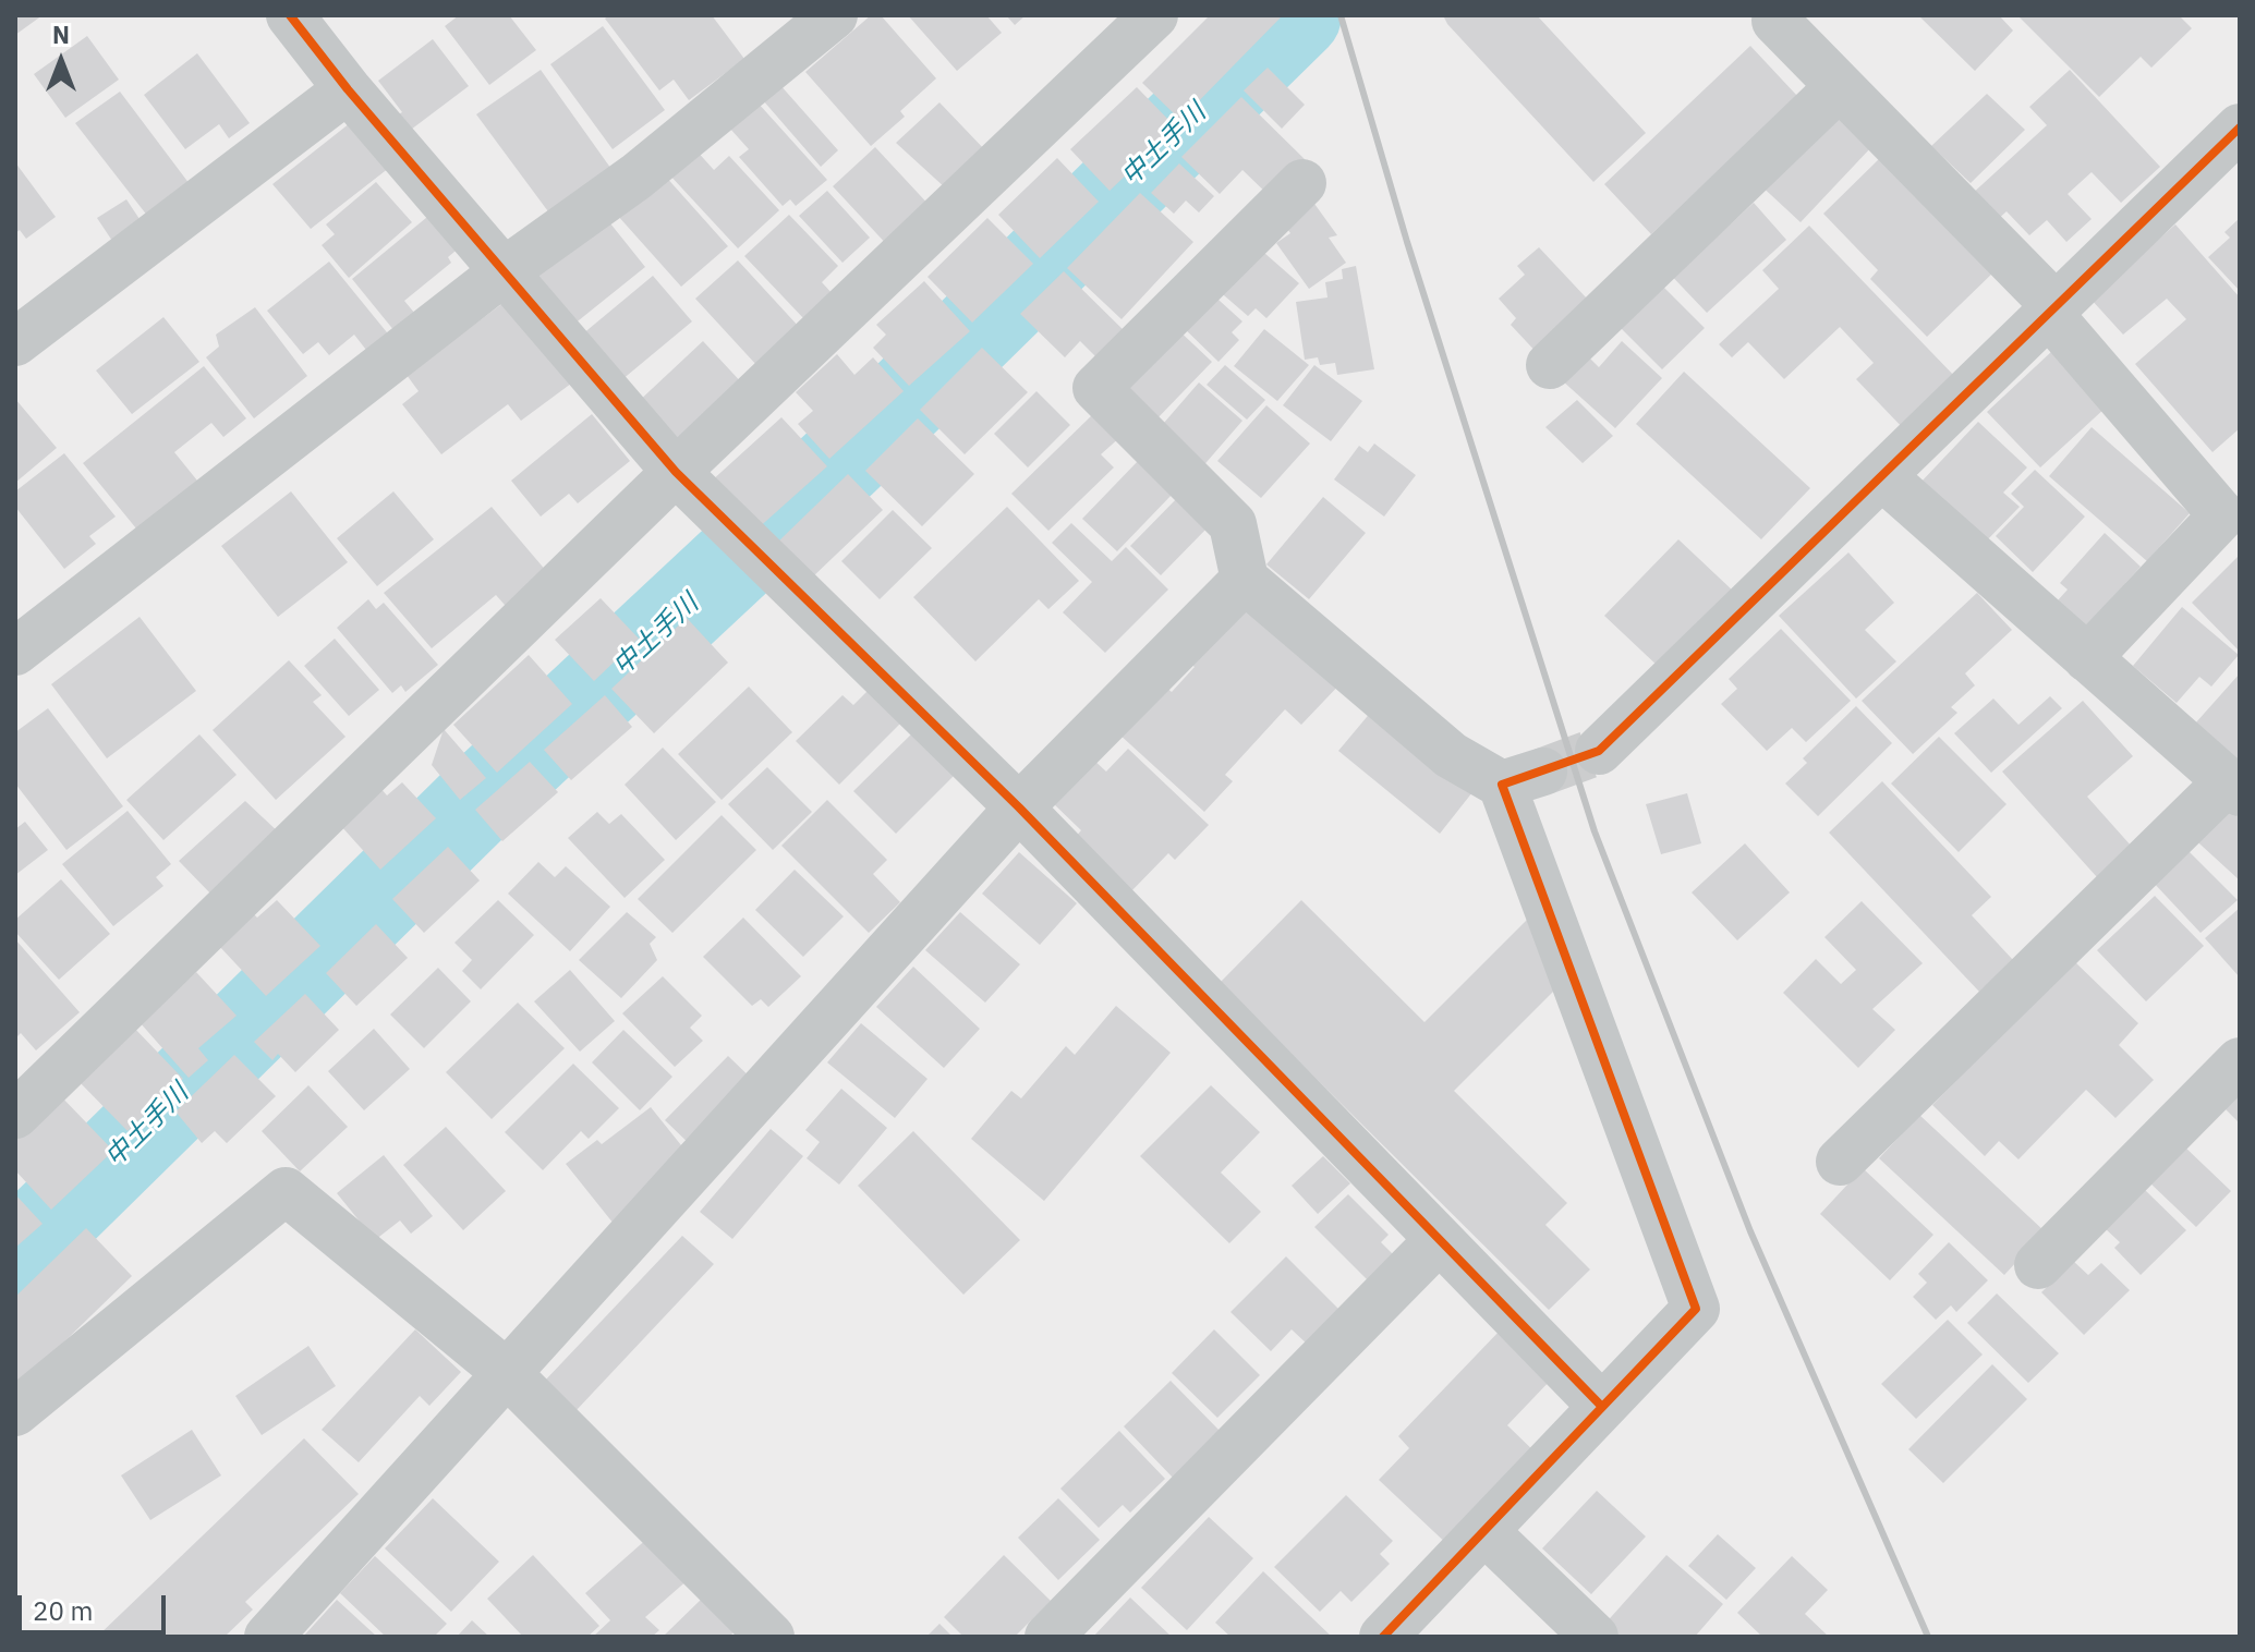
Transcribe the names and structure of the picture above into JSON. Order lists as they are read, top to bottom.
{
  "water": ["中土手川"],
  "scale_bar": "20 m",
  "north": "top"
}
